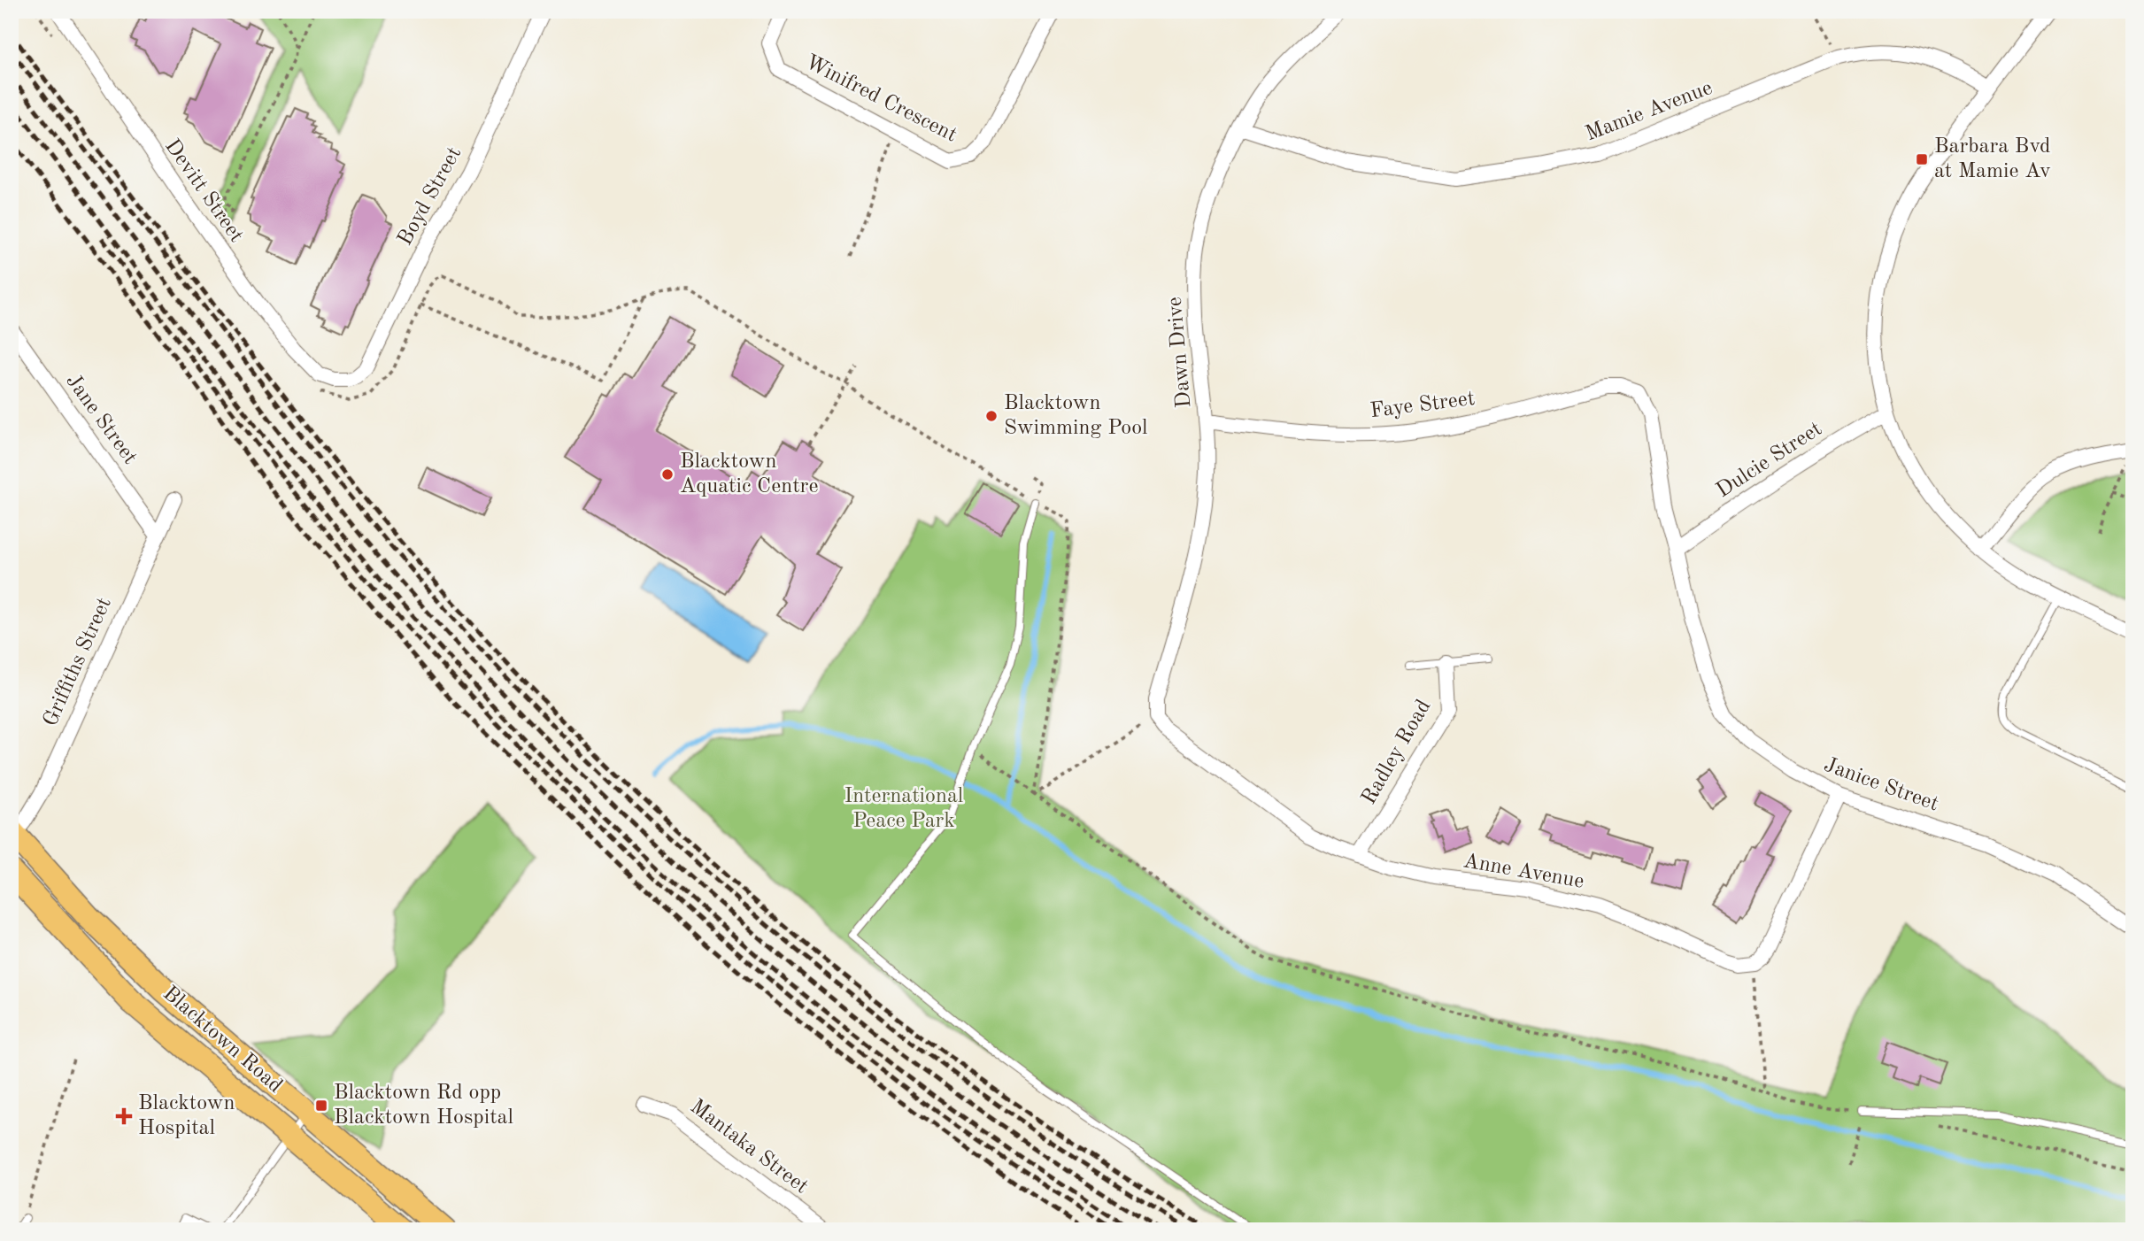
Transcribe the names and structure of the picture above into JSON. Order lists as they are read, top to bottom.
{
  "streets": {
    "main road": ["Blacktown Road"],
    "street": [
      "Winifred Crescent",
      "Mamie Avenue",
      "Devitt Street",
      "Boyd Street",
      "Dawn Drive",
      "Faye Street",
      "Jane Street",
      "Dulcie Street",
      "Griffiths Street",
      "Radley Road",
      "Janice Street",
      "Anne Avenue",
      "Mantaka Street"
    ]
  },
  "crossings": [
    ["Mamie Avenue", "Dawn Drive"],
    ["Devitt Street", "Boyd Street"],
    ["Dawn Drive", "Faye Street"],
    ["Dawn Drive", "Anne Avenue"],
    ["Faye Street", "Janice Street"],
    ["Jane Street", "Griffiths Street"],
    ["Dulcie Street", "Janice Street"],
    ["Griffiths Street", "Blacktown Road"],
    ["Radley Road", "Anne Avenue"]
  ],
  "parks": ["International Peace Park"],
  "places": {
    "transit": ["Barbara Bvd at Mamie Av", "Blacktown Rd opp Blacktown Hospital"],
    "other": ["Blacktown Swimming Pool", "Blacktown Aquatic Centre"],
    "health": ["Blacktown Hospital"]
  }
}
